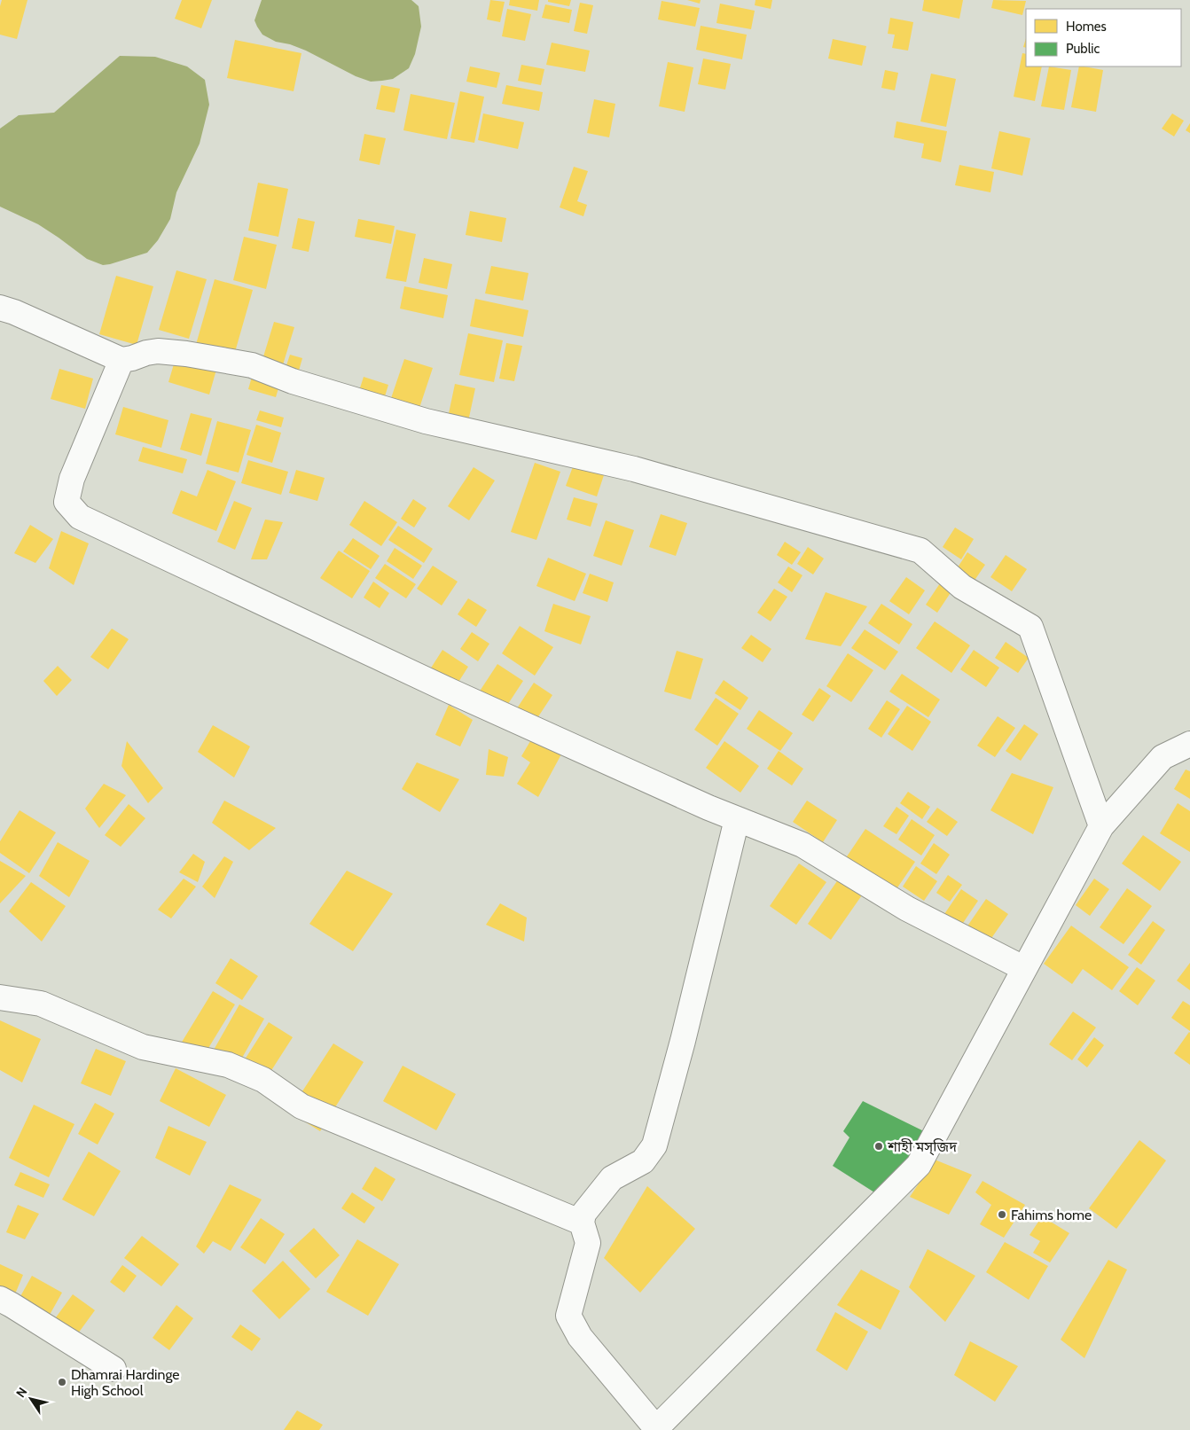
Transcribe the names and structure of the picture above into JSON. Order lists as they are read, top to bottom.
{
  "places": ["শাহী মস্জিদ", "Fahims home", "Dhamrai Hardinge High School"],
  "legend": ["Homes", "Public"],
  "north": "top left"
}
